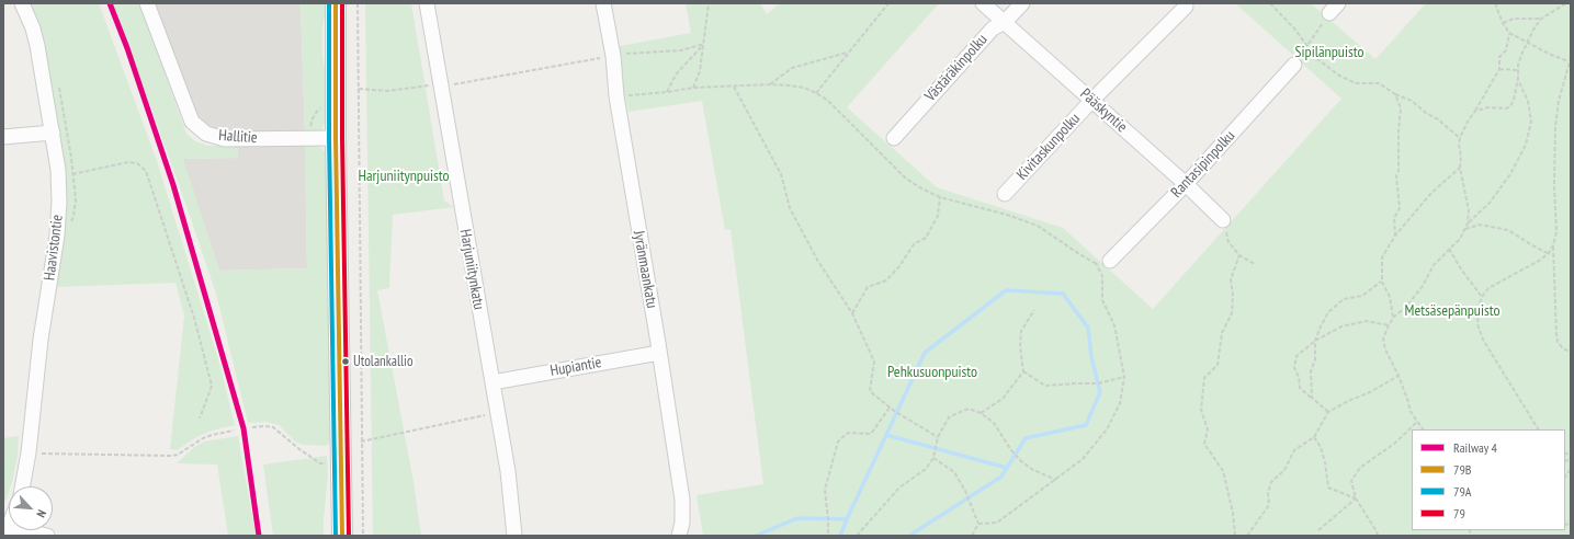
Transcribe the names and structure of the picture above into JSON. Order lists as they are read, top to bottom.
{
  "streets": {
    "street": [
      "Västäräkinpolku",
      "Pääskyntie",
      "Hallitie",
      "Kivitaskunpolku",
      "Rantasipinpolku",
      "Haavistontie",
      "Harjuniitynkatu",
      "Jyränmaankatu",
      "Hupiantie"
    ]
  },
  "crossings": [
    ["Västäräkinpolku", "Pääskyntie"],
    ["Pääskyntie", "Kivitaskunpolku"],
    ["Pääskyntie", "Rantasipinpolku"],
    ["Harjuniitynkatu", "Hupiantie"],
    ["Jyränmaankatu", "Hupiantie"]
  ],
  "parks": [
    "Sipilänpuisto",
    "Harjuniitynpuisto",
    "Metsäsepänpuisto",
    "Pehkusuonpuisto"
  ],
  "places": ["Utolankallio"],
  "lines": [
    "rail line 4",
    "transit line 79B",
    "transit line 79A",
    "transit line 79"
  ],
  "legend": [
    "Railway 4",
    "79B",
    "79A",
    "79"
  ],
  "north": "bottom right"
}
